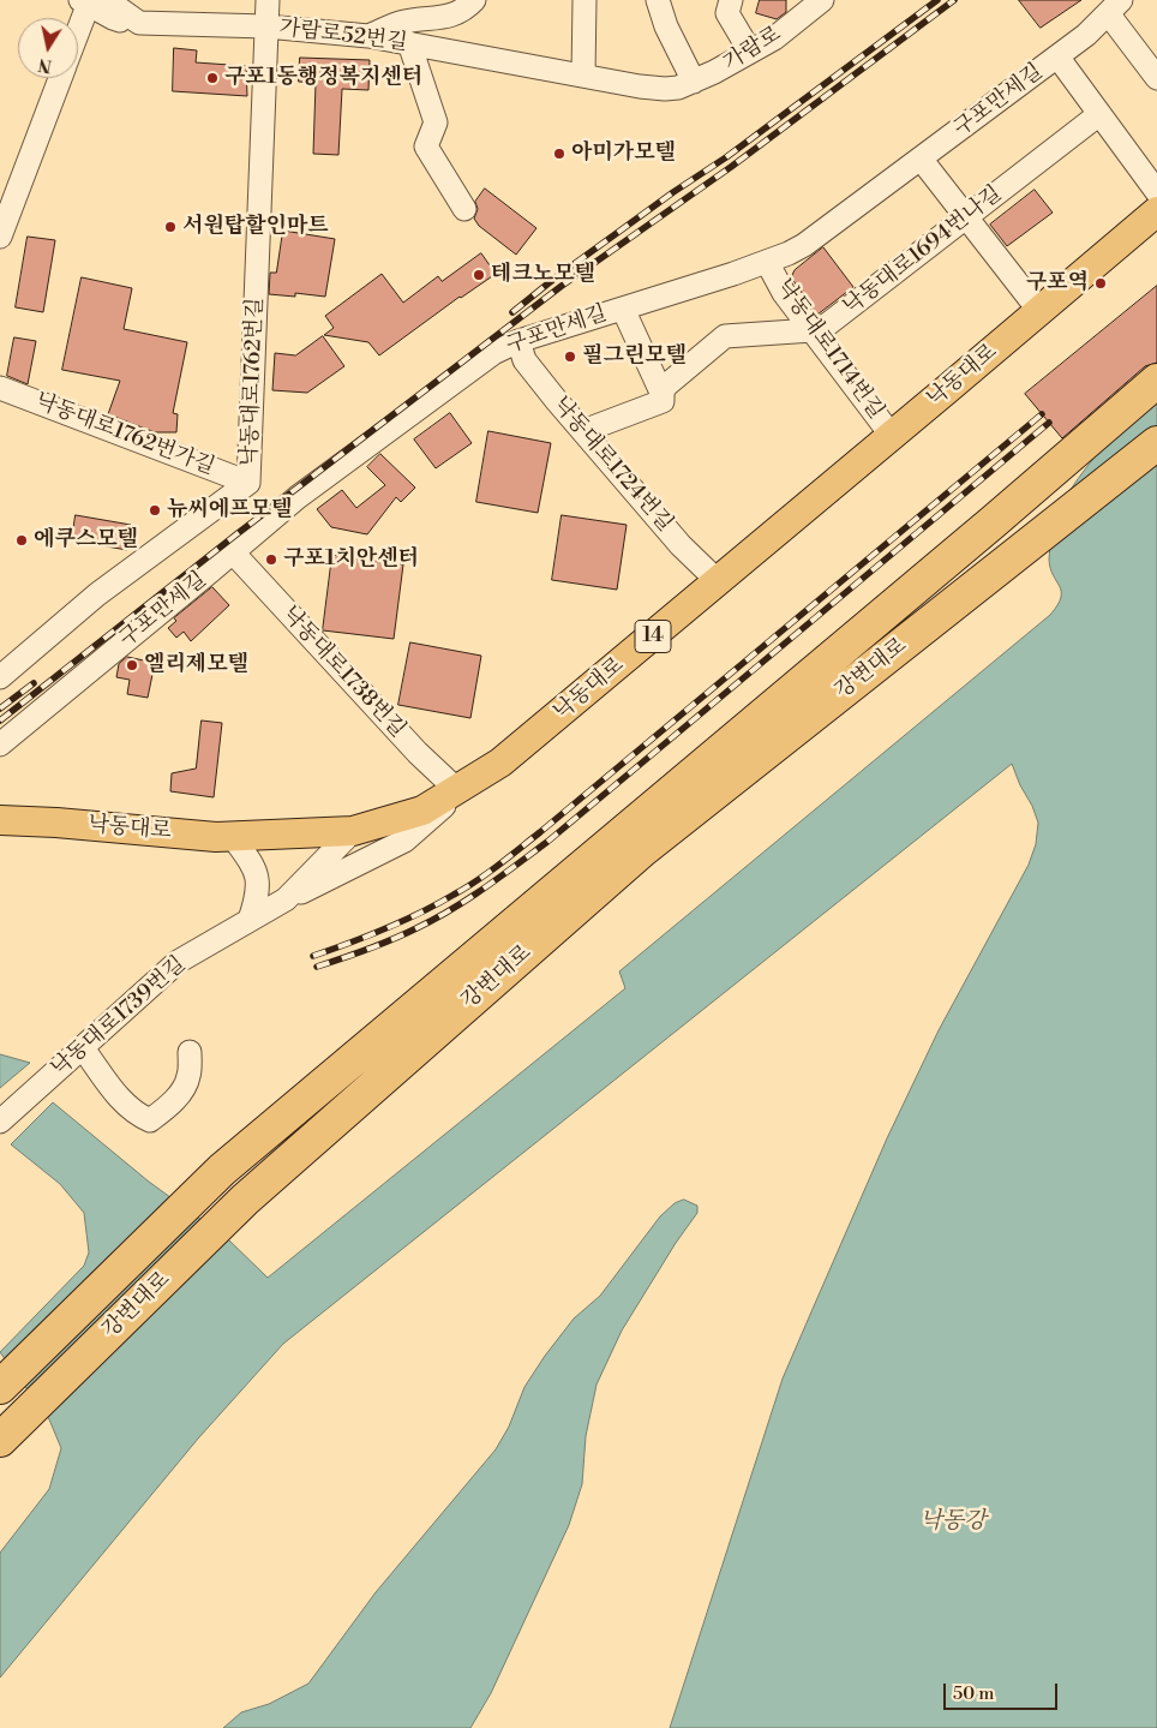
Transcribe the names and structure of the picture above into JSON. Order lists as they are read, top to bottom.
{
  "streets": {
    "highway": ["강변대로"],
    "main road": ["낙동대로", "14"],
    "street": [
      "가람로52번길",
      "가람로",
      "구포만세길",
      "낙동대로1694번나길",
      "낙동대로1714번길",
      "낙동대로1762번길",
      "낙동대로1762번가길",
      "낙동대로1724번길",
      "낙동대로1738번길",
      "낙동대로1739번길"
    ]
  },
  "crossings": [
    ["가람로52번길", "가람로"],
    ["가람로52번길", "낙동대로1762번길"],
    ["구포만세길", "낙동대로1714번길"],
    ["구포만세길", "낙동대로1724번길"],
    ["구포만세길", "낙동대로1738번길"],
    ["낙동대로1694번나길", "낙동대로1714번길"],
    ["낙동대로1694번나길", "낙동대로1724번길"],
    ["낙동대로1714번길", "낙동대로"],
    ["낙동대로", "낙동대로1724번길"],
    ["낙동대로", "낙동대로1738번길"],
    ["낙동대로", "낙동대로1739번길"],
    ["낙동대로1762번길", "낙동대로1762번가길"]
  ],
  "water": ["낙동강"],
  "places": [
    "구포1동행정복지센터",
    "아미가모텔",
    "서원탑할인마트",
    "테크노모텔",
    "구포역",
    "필그린모텔",
    "뉴씨에프모텔",
    "에쿠스모텔",
    "구포1치안센터",
    "엘리제모텔"
  ],
  "scale_bar": "50 m",
  "north": "bottom"
}
